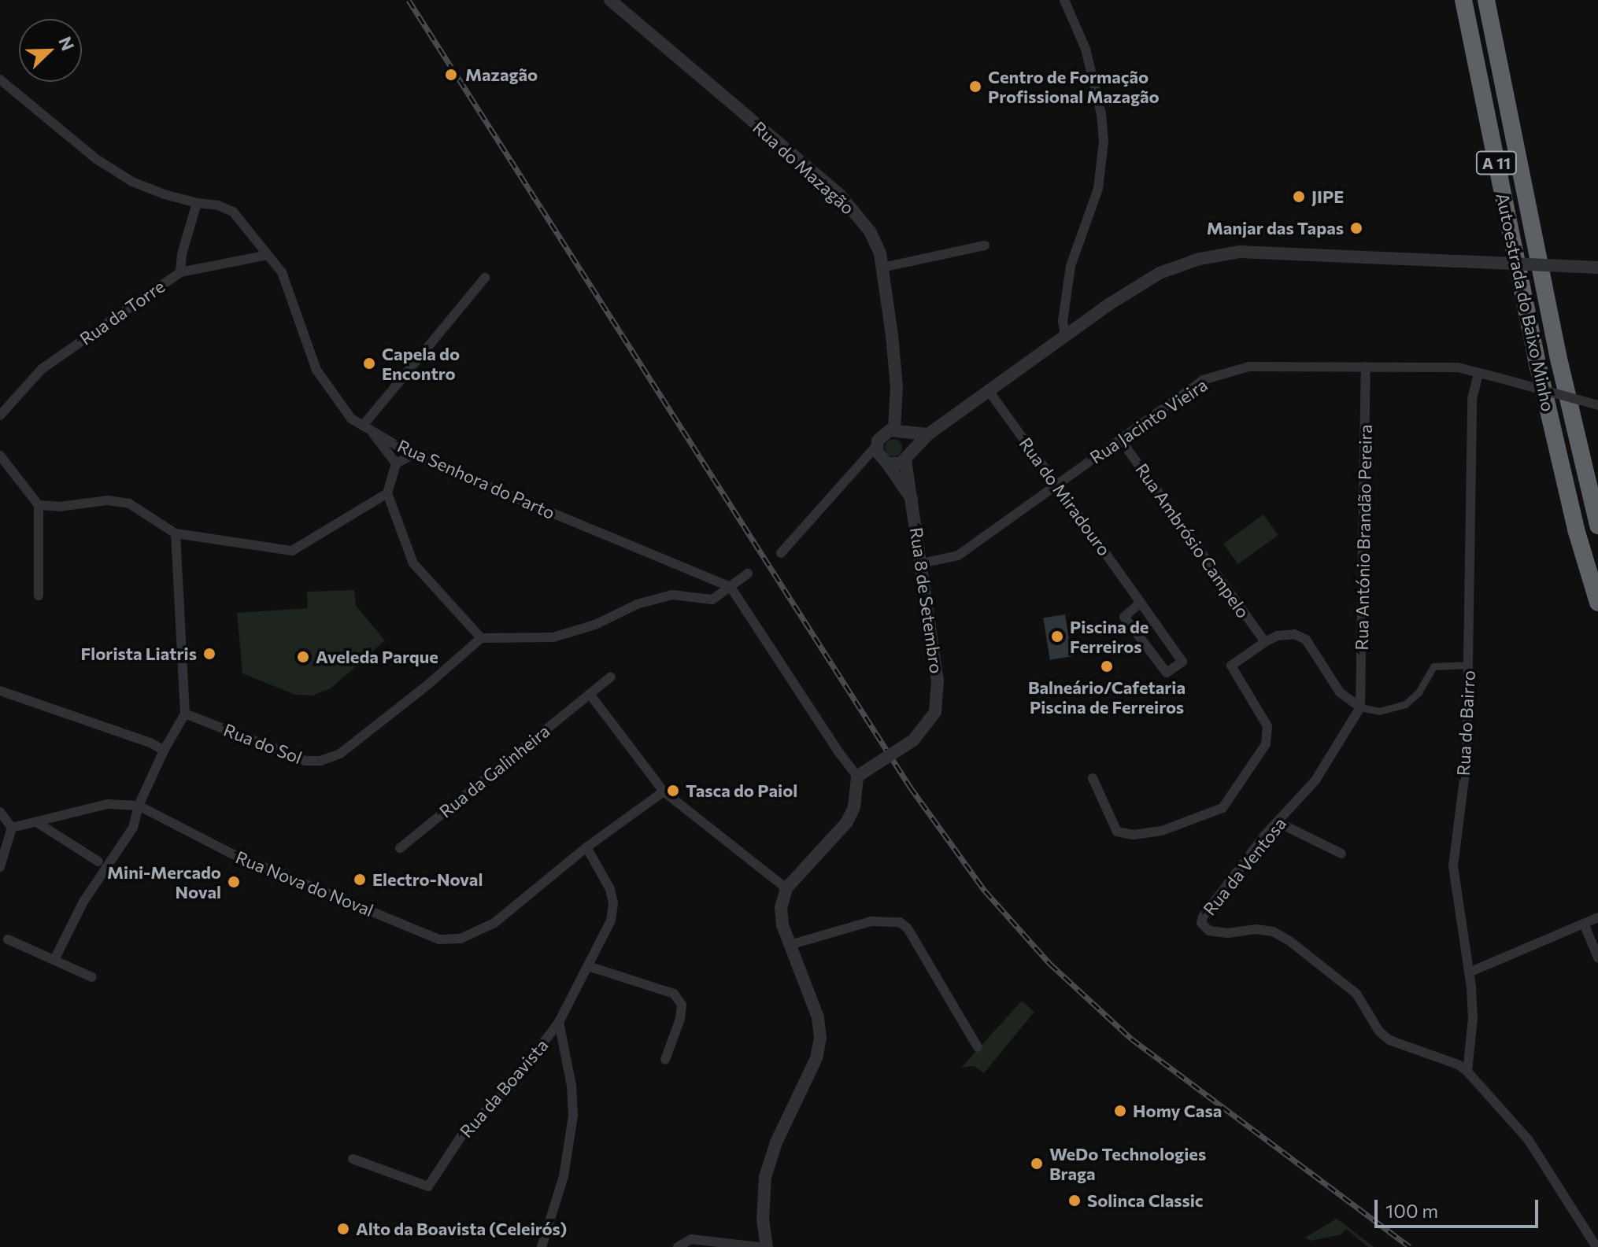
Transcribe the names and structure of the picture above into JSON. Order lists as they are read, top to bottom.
{
  "streets": {
    "highway": ["A 11", "Autoestrada do Baixo Minho"],
    "street": [
      "Rua do Mazagão",
      "Rua da Torre",
      "Rua Jacinto Vieira",
      "Rua Senhora do Parto",
      "Rua do Miradouro",
      "Rua António Brandão Pereira",
      "Rua Ambrósio Campelo",
      "Rua 8 de Setembro",
      "Rua do Bairro",
      "Rua do Sol",
      "Rua da Galinheira",
      "Rua da Ventosa",
      "Rua Nova do Noval",
      "Rua da Boavista"
    ]
  },
  "crossings": [
    ["Rua do Mazagão", "Rua 8 de Setembro"],
    ["Rua da Torre", "Rua Senhora do Parto"],
    ["Rua Jacinto Vieira", "Rua do Miradouro"],
    ["Rua Jacinto Vieira", "Rua António Brandão Pereira"],
    ["Rua Jacinto Vieira", "Rua Ambrósio Campelo"],
    ["Rua Jacinto Vieira", "Rua 8 de Setembro"],
    ["Rua Jacinto Vieira", "Rua do Bairro"],
    ["Rua António Brandão Pereira", "Rua da Ventosa"],
    ["Rua do Bairro", "Rua da Ventosa"],
    ["Rua Nova do Noval", "Rua da Boavista"]
  ],
  "places": [
    "Mazagão",
    "Centro de Formação Profissional Mazagão",
    "JIPE",
    "Manjar das Tapas",
    "Capela do Encontro",
    "Piscina de Ferreiros",
    "Florista Liatris",
    "Aveleda Parque",
    "Balneário/Cafetaria Piscina de Ferreiros",
    "Tasca do Paiol",
    "Electro-Noval",
    "Mini-Mercado Noval",
    "Homy Casa",
    "WeDo Technologies Braga",
    "Solinca Classic",
    "Alto da Boavista (Celeirós)"
  ],
  "scale_bar": "100 m",
  "north": "top right"
}
